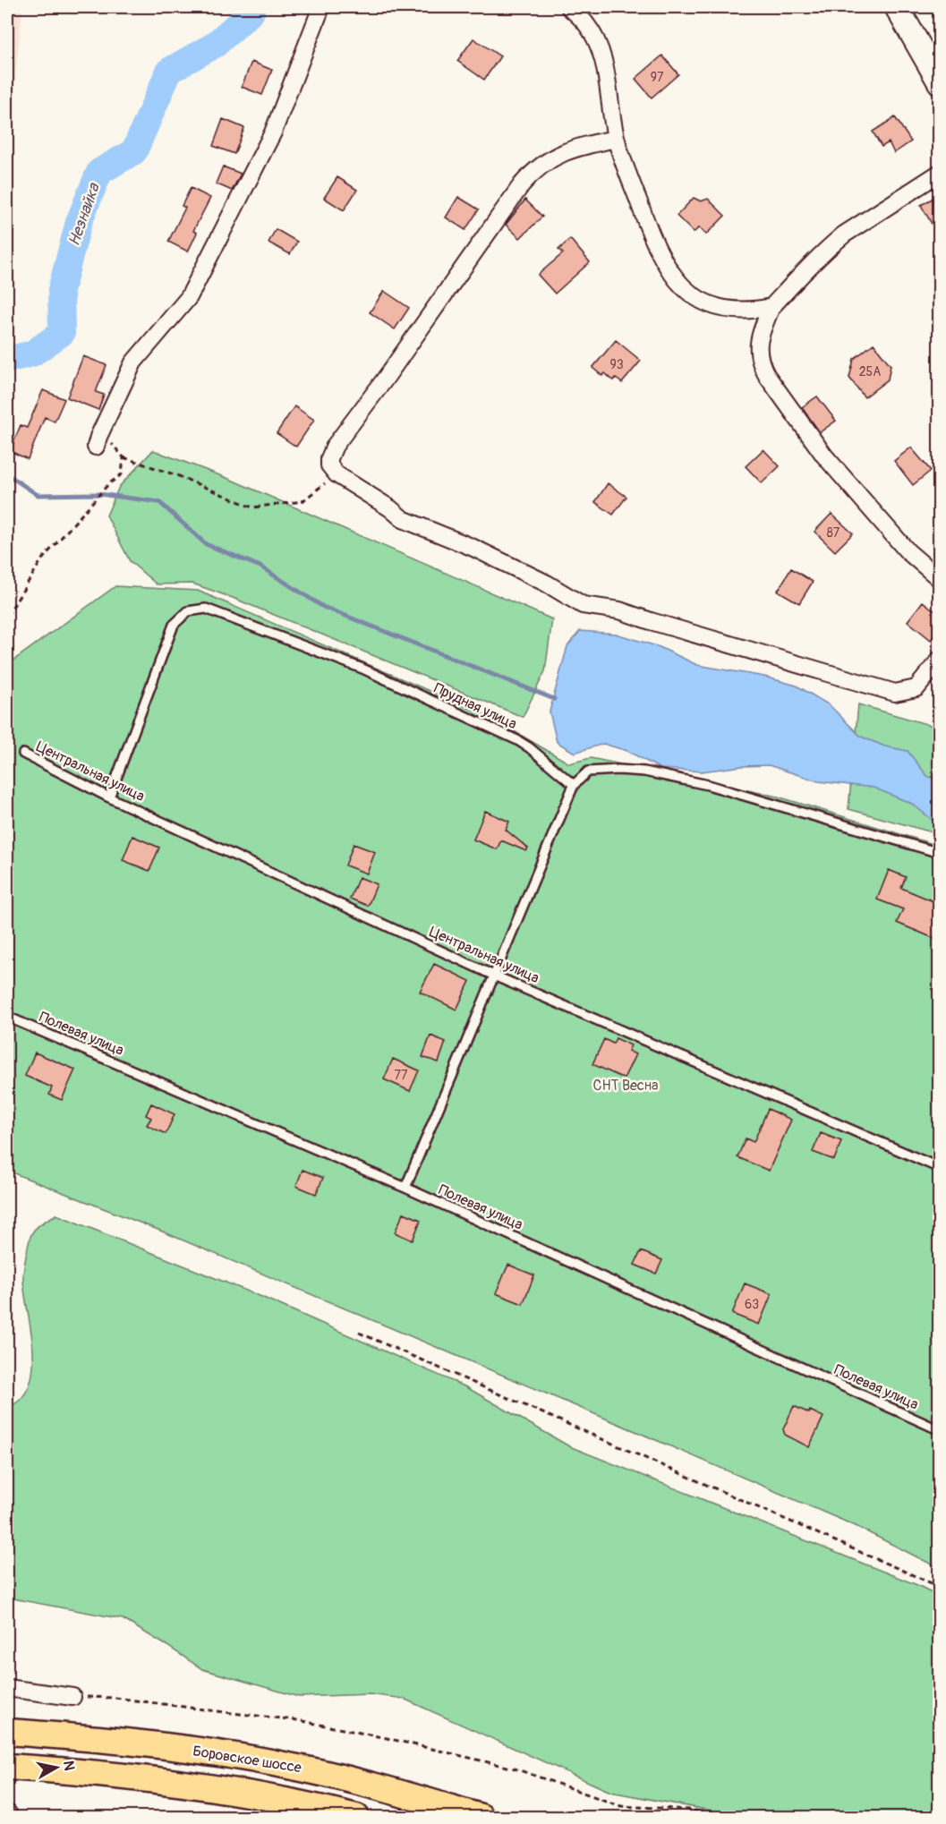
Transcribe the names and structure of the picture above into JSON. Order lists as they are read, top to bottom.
{
  "streets": {
    "main road": ["Боровское шоссе"],
    "lane": ["Прудная улица", "Центральная улица", "Полевая улица"]
  },
  "crossings": [
    ["Прудная улица", "Центральная улица"]
  ],
  "water": ["Незнайка"],
  "parks": ["СНТ Весна"],
  "house_numbers": [
    "97",
    "93",
    "25А",
    "87",
    "77",
    "63"
  ],
  "north": "right"
}
